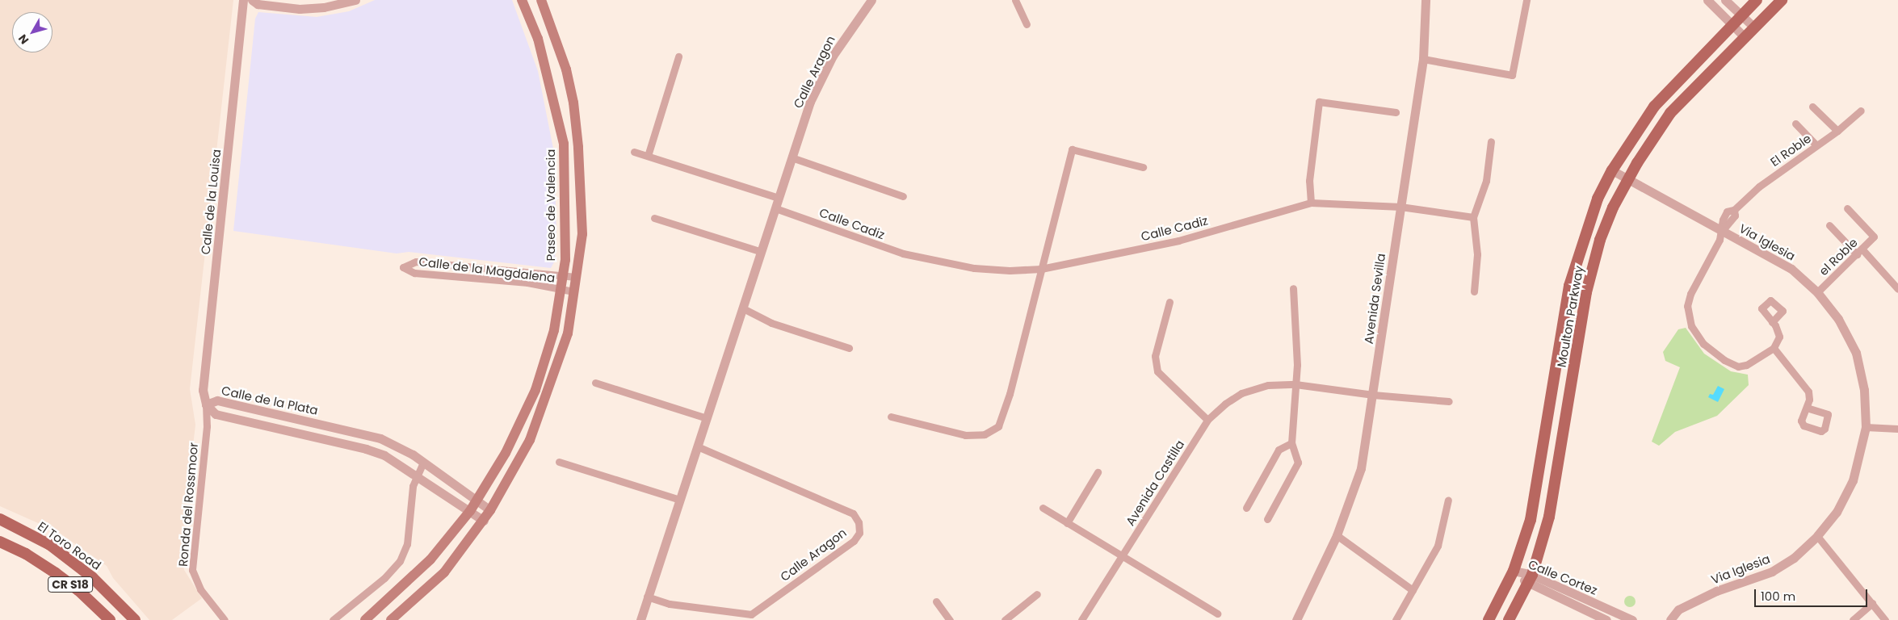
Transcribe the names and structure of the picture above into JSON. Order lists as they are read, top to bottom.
{
  "streets": {
    "main road": [
      "Paseo de Valencia",
      "Moulton Parkway",
      "El Toro Road",
      "CR S18"
    ],
    "street": [
      "Calle Aragon",
      "El Roble",
      "Calle de la Louisa",
      "Calle Cadiz",
      "Via Iglesia",
      "el Roble",
      "Calle de la Magdalena",
      "Avenida Sevilla",
      "Calle de la Plata",
      "Avenida Castilla",
      "Ronda del Rossmoor",
      "Calle Cortez"
    ]
  },
  "crossings": [
    ["Calle Aragon", "Calle Cadiz"],
    ["El Roble", "Via Iglesia"],
    ["Calle de la Louisa", "Calle de la Plata"],
    ["Calle de la Louisa", "Ronda del Rossmoor"],
    ["Paseo de Valencia", "Calle de la Magdalena"],
    ["Paseo de Valencia", "Calle de la Plata"],
    ["Calle Cadiz", "Avenida Sevilla"],
    ["Via Iglesia", "el Roble"],
    ["Via Iglesia", "Moulton Parkway"],
    ["Avenida Sevilla", "Avenida Castilla"],
    ["Moulton Parkway", "Calle Cortez"],
    ["Calle de la Plata", "Ronda del Rossmoor"]
  ],
  "scale_bar": "100 m",
  "north": "bottom left"
}
